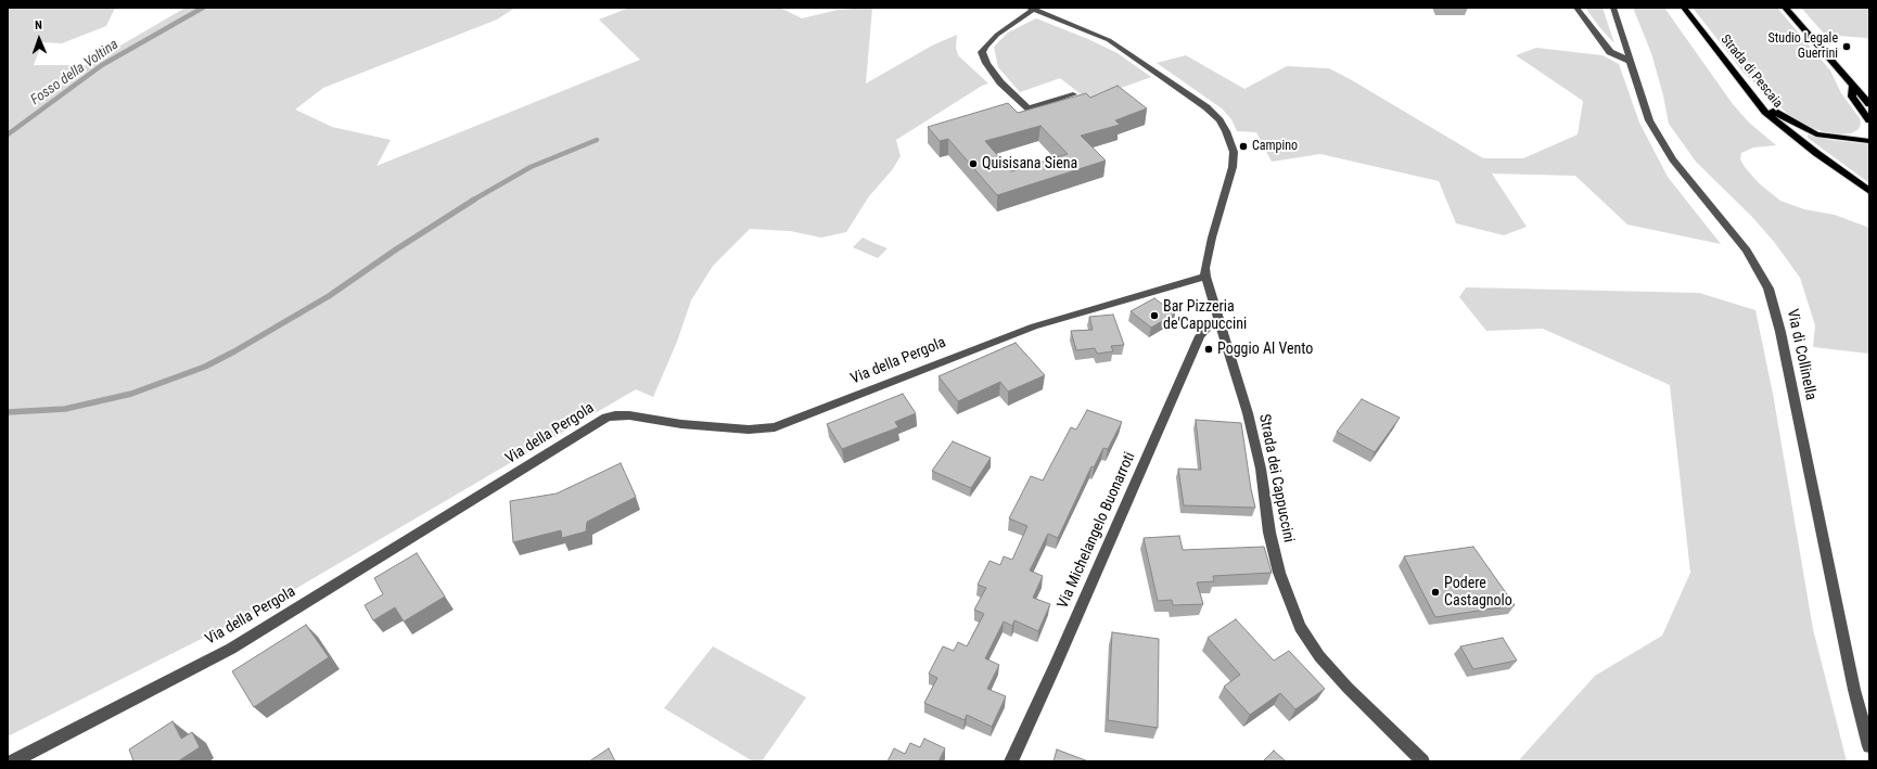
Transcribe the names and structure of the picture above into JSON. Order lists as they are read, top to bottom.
{
  "streets": {
    "main road": ["Strada di Pescaia"],
    "street": [
      "Via di Collinella",
      "Via della Pergola",
      "Strada dei Cappuccini",
      "Via Michelangelo Buonarroti"
    ]
  },
  "crossings": [
    ["Via della Pergola", "Strada dei Cappuccini"],
    ["Strada dei Cappuccini", "Via Michelangelo Buonarroti"]
  ],
  "water": ["Fosso della Voltina"],
  "places": [
    "Studio Legale Guerrini",
    "Campino",
    "Quisisana Siena",
    "Bar Pizzeria de'Cappuccini",
    "Poggio Al Vento",
    "Podere Castagnolo"
  ],
  "north": "top"
}
